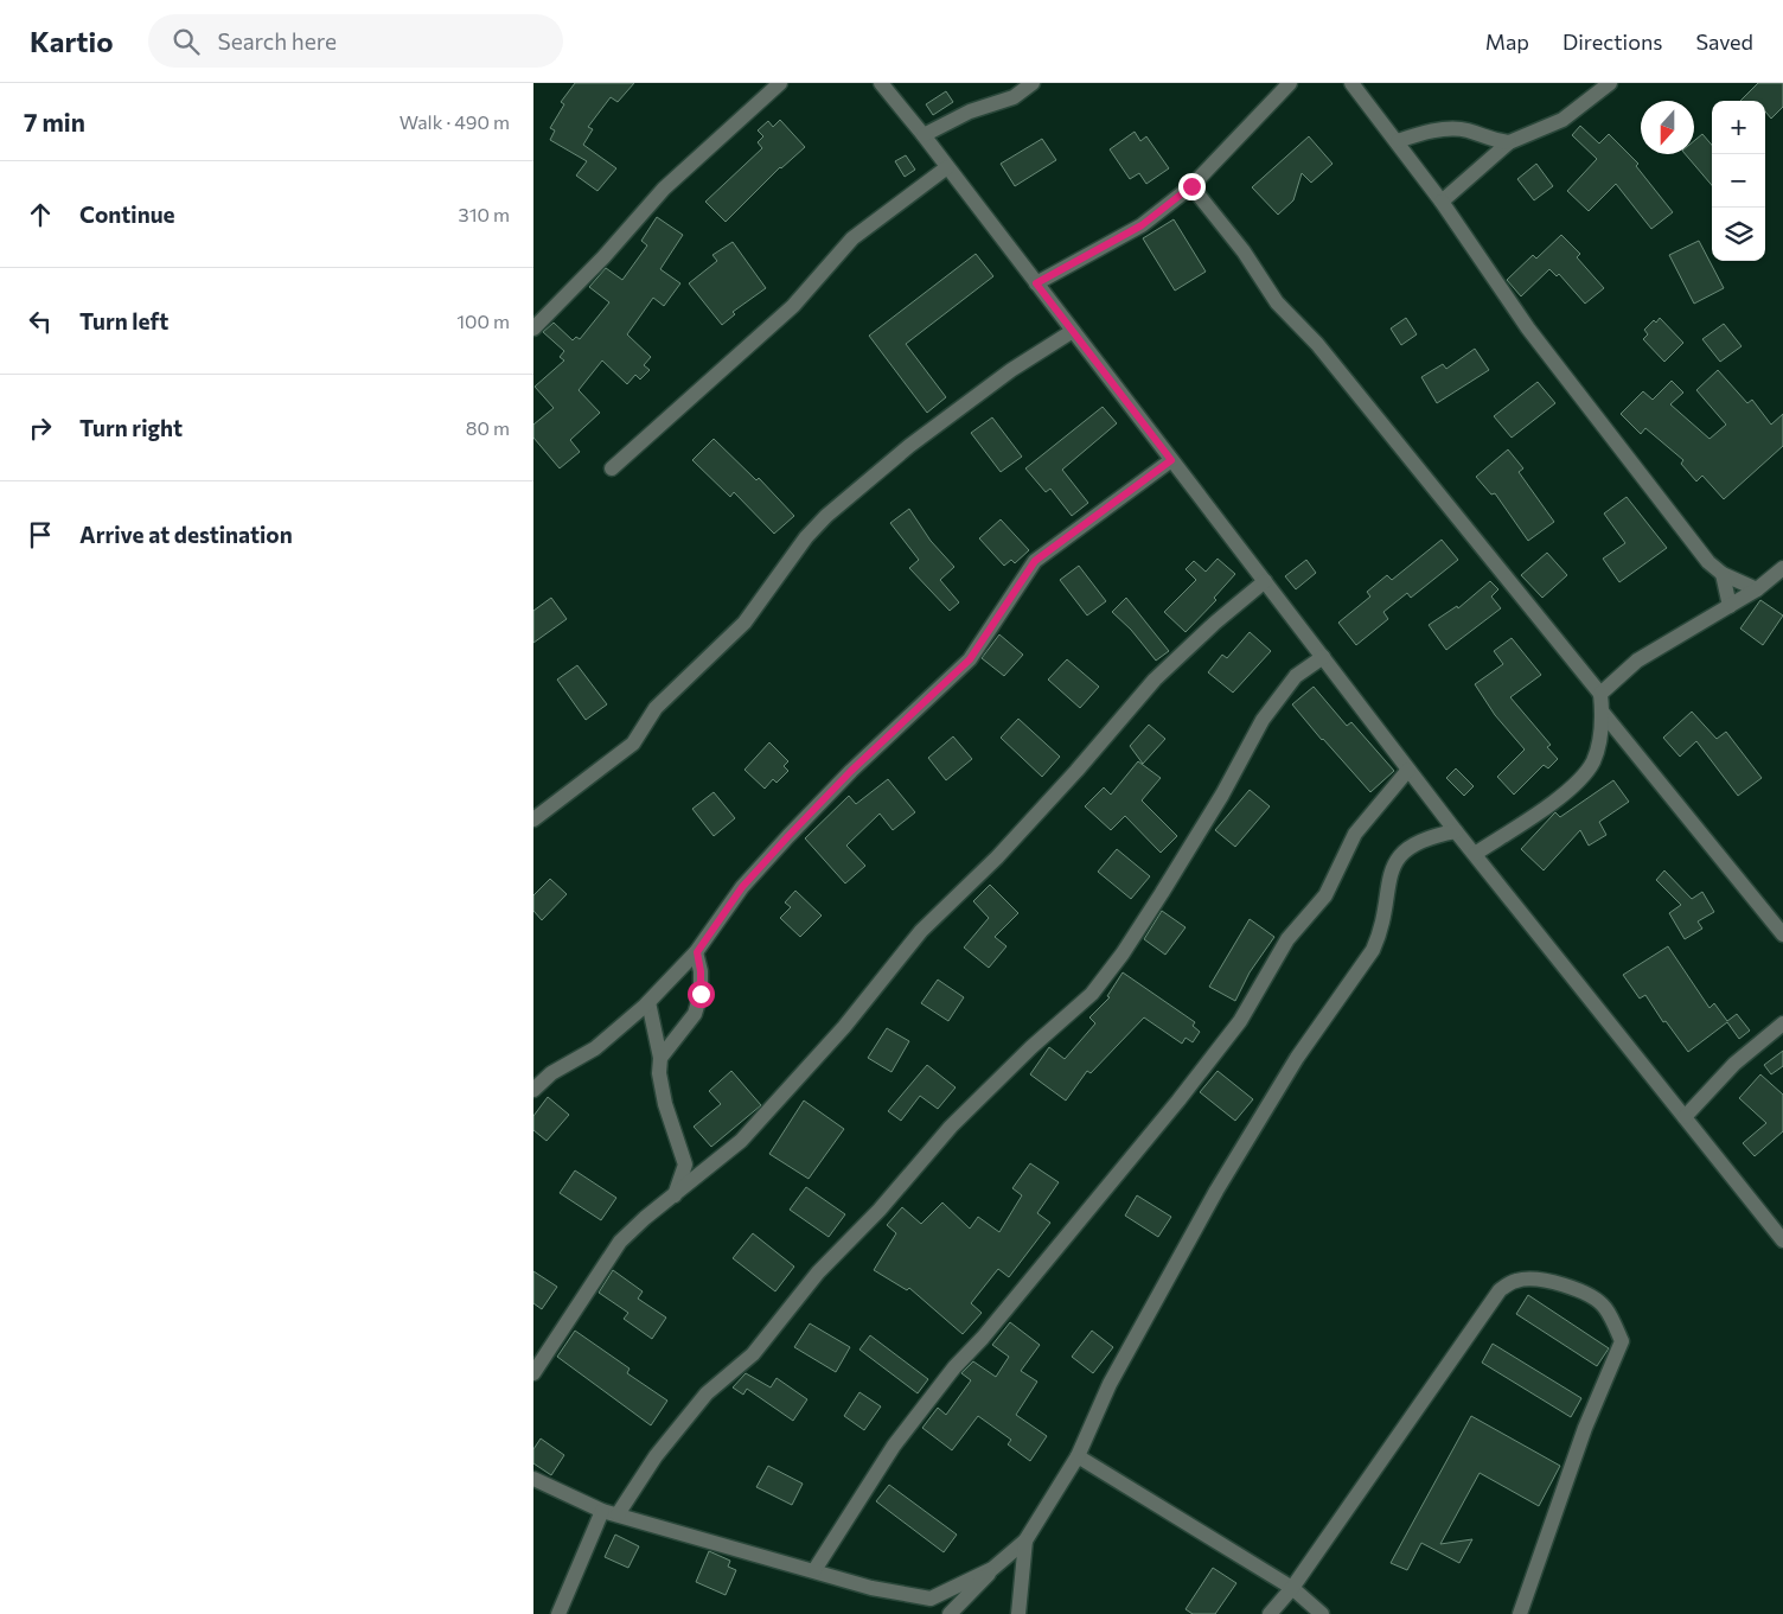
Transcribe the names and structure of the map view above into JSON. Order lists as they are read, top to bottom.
{
  "north": "bottom",
  "page": {
    "header": "Kartio",
    "search": "Search here",
    "nav": ["Map", "Directions", "Saved"],
    "heading": ["7 min", "Walk · 490 m"],
    "map_buttons": ["+", "−"],
    "list": [
      ["Continue", "310 m"],
      ["Turn left", "100 m"],
      ["Turn right", "80 m"],
      "Arrive at destination"
    ]
  }
}
